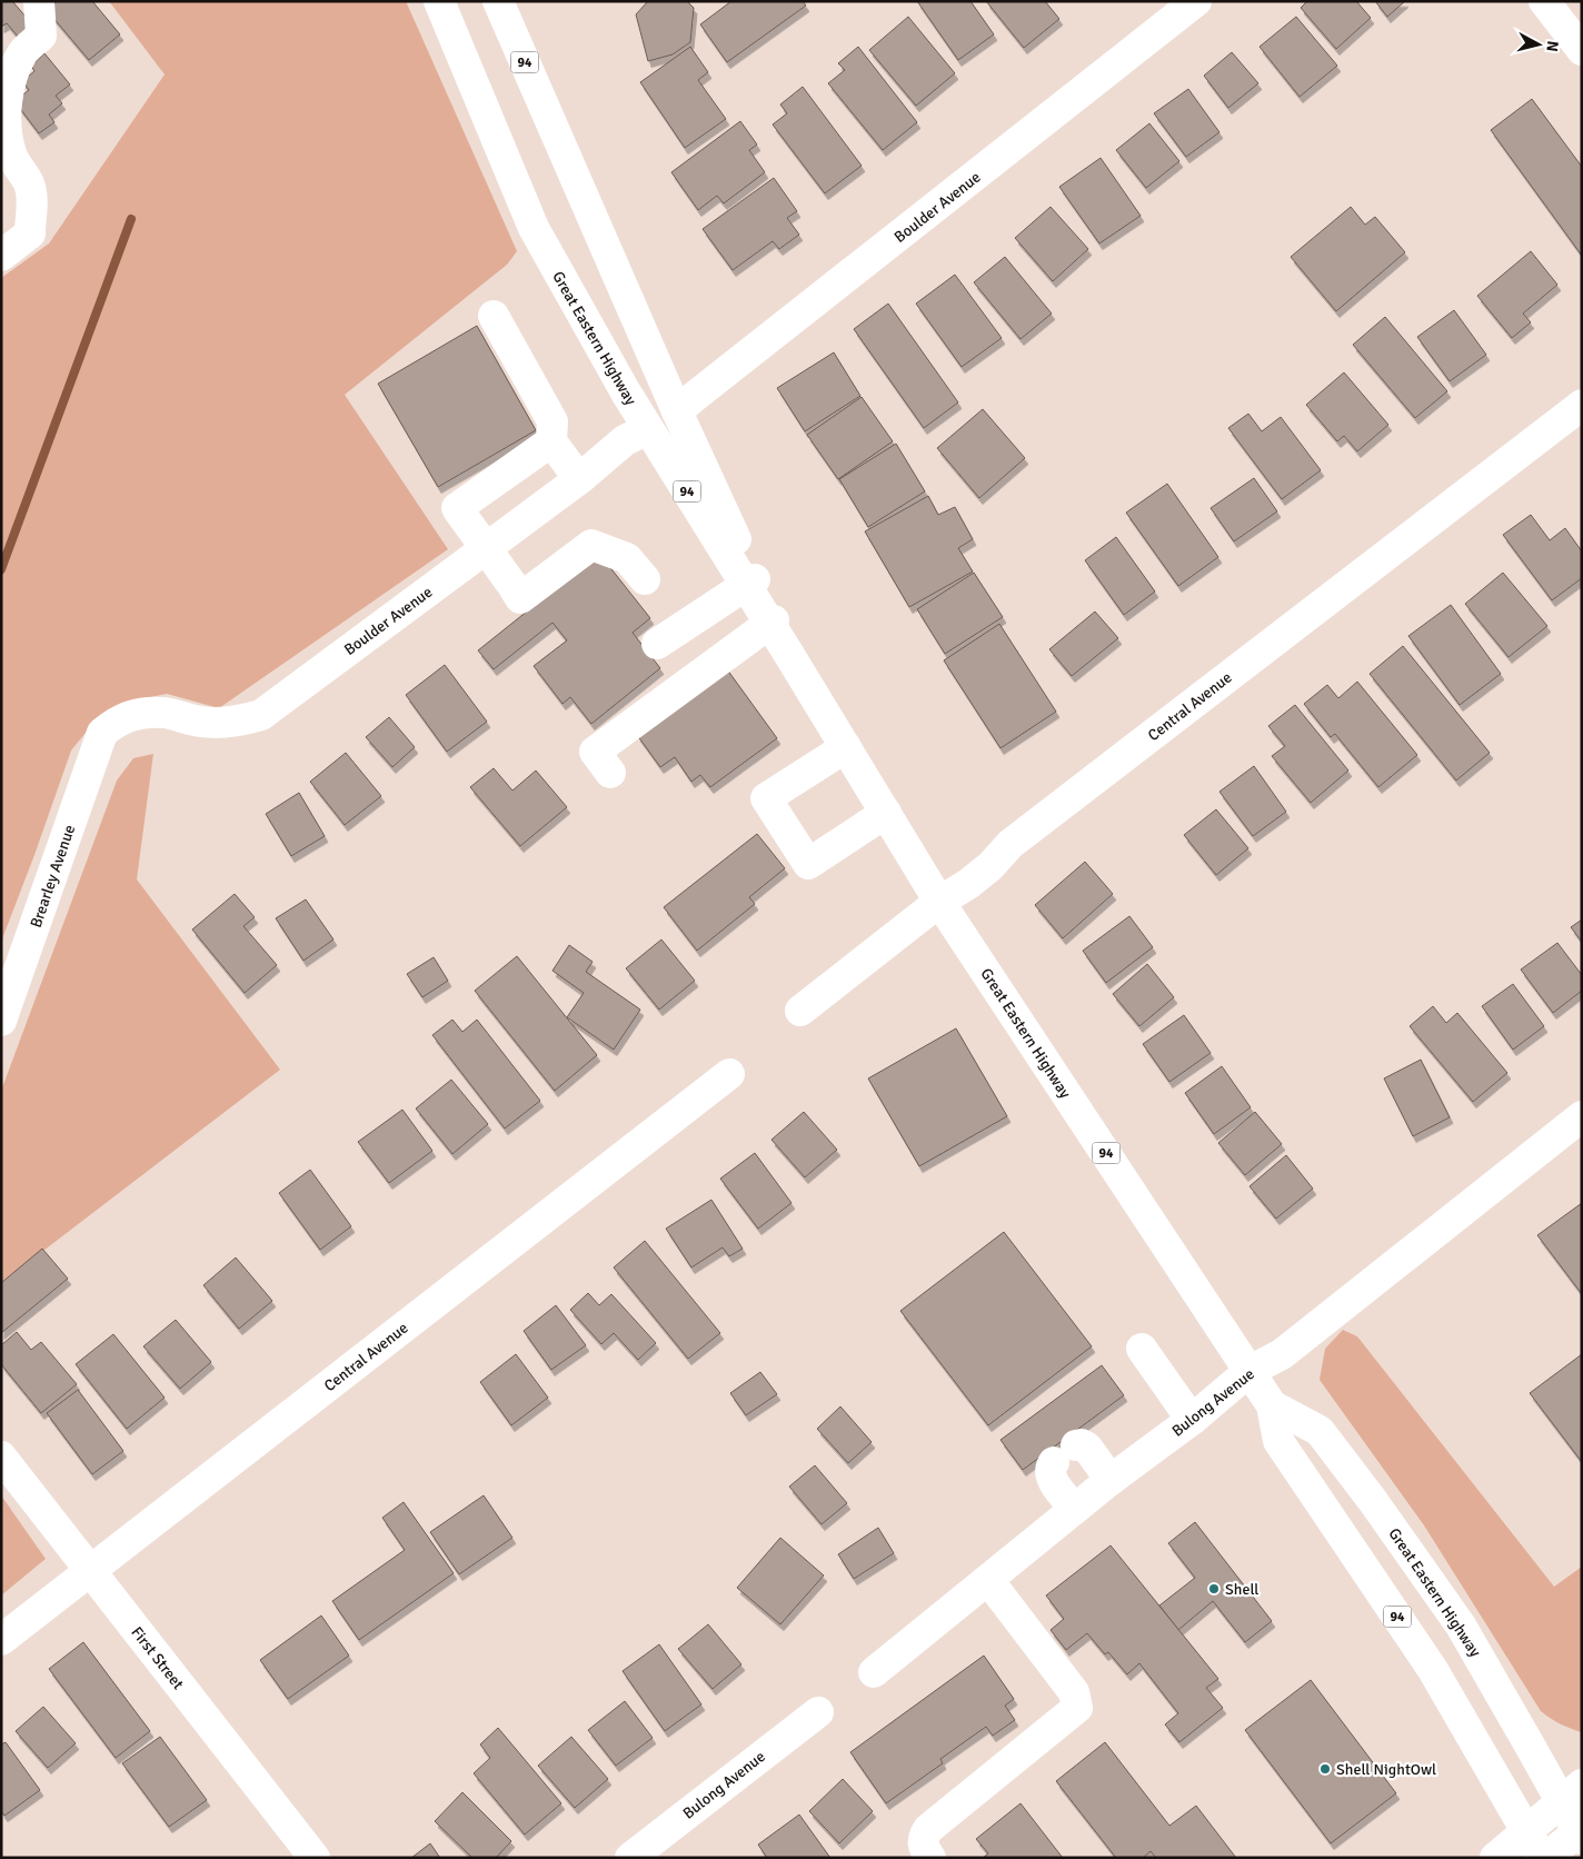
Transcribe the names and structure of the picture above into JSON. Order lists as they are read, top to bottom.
{
  "streets": {
    "main road": [
      "94",
      "Boulder Avenue",
      "Great Eastern Highway",
      "Central Avenue",
      "Brearley Avenue",
      "Bulong Avenue",
      "First Street"
    ]
  },
  "crossings": [
    ["Boulder Avenue", "Great Eastern Highway"],
    ["Boulder Avenue", "Brearley Avenue"],
    ["Great Eastern Highway", "Central Avenue"],
    ["Great Eastern Highway", "Bulong Avenue"],
    ["Central Avenue", "First Street"]
  ],
  "places": ["Shell", "Shell NightOwl"],
  "north": "right"
}
